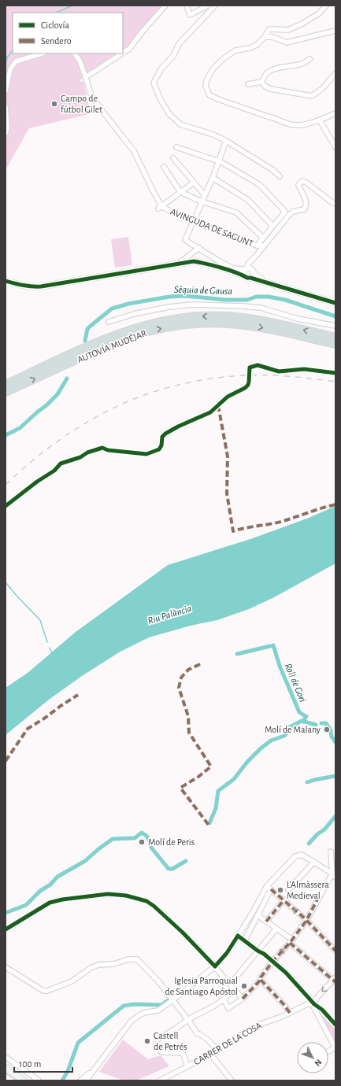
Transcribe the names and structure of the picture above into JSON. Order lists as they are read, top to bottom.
{
  "streets": {
    "highway": ["AUTOVÍA MUDÉJAR"],
    "street": ["AVINGUDA DE SAGUNT", "CARRER DE LA COSA"]
  },
  "water": ["Séquia de Gausa", "Riu Palància", "Roll de Gori"],
  "places": [
    "Campo de fútbol Gilet",
    "Molí de Malany",
    "Molí de Peris",
    "L'Almàssera Medieval",
    "Iglesia Parroquial de Santiago Apóstol",
    "Castell de Petrés"
  ],
  "legend": ["Ciclovía", "Sendero"],
  "scale_bar": "100 m",
  "north": "bottom right"
}
